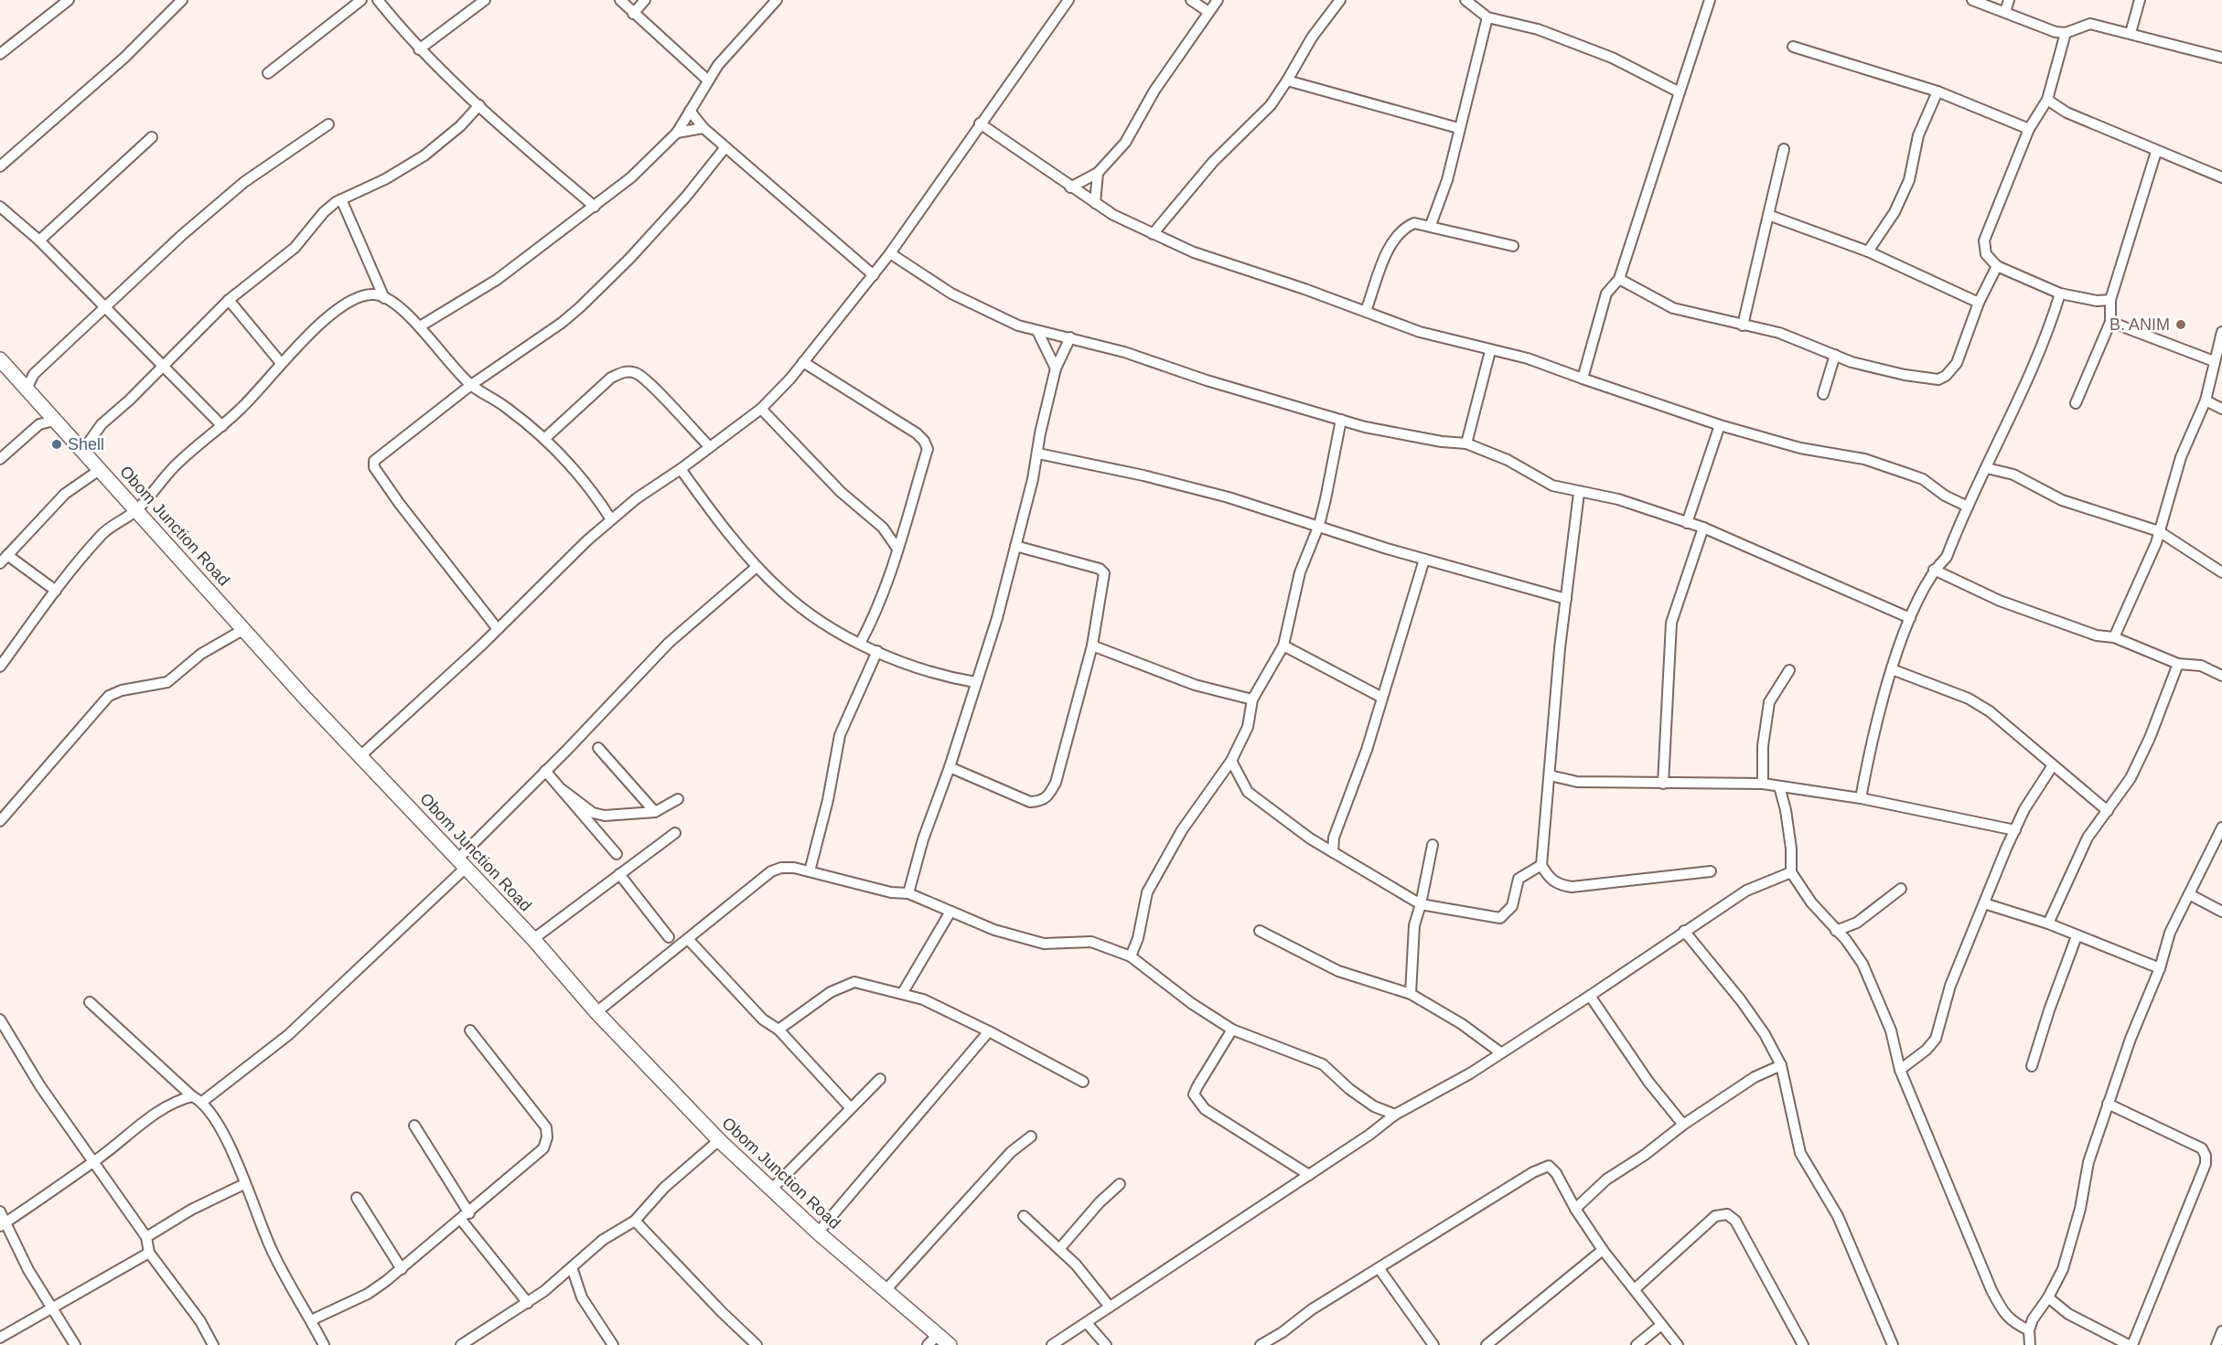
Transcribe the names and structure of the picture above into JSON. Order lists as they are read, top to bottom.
{
  "streets": {
    "main road": ["Obom Junction Road"]
  },
  "places": ["B. ANIM", "Shell"]
}
